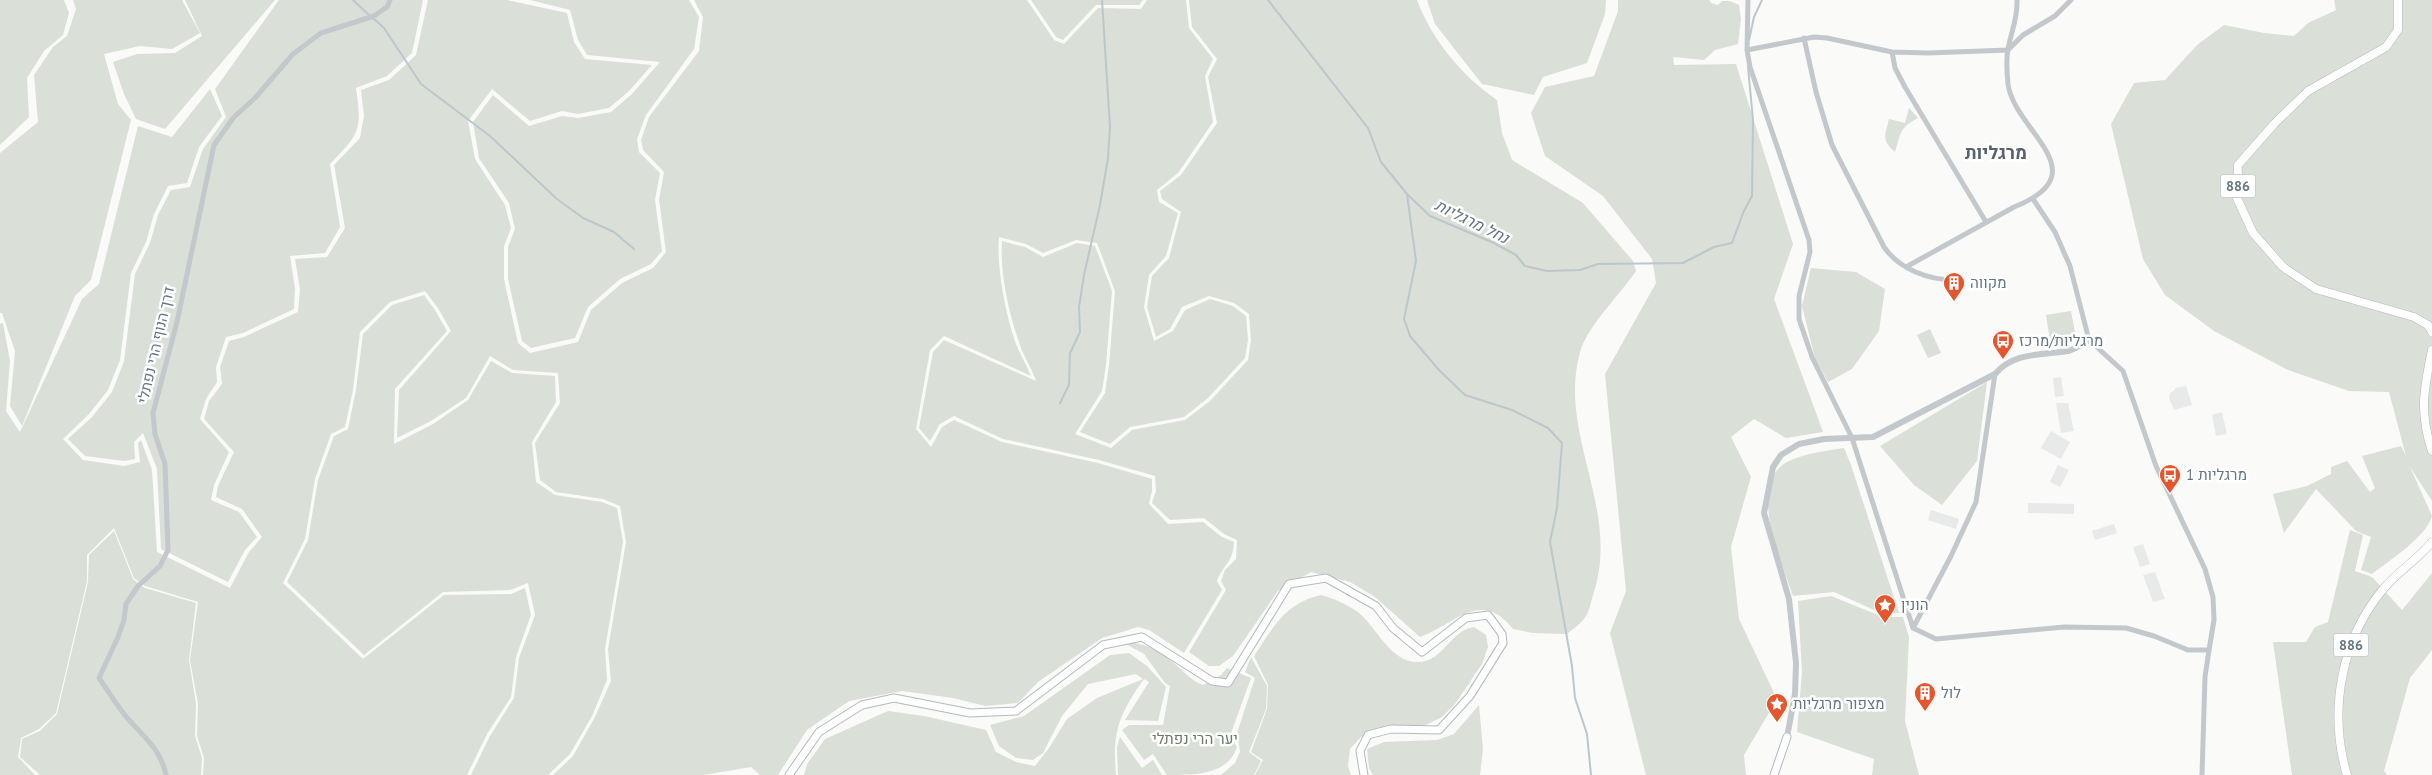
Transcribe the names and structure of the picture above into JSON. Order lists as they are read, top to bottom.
{
  "streets": {
    "main road": ["886"],
    "street": ["דרך הנוף הרי נפתלי"]
  },
  "districts": ["מרגליות"],
  "water": ["נחל מרגליות"],
  "parks": ["יער הרי נפתלי"],
  "places": {
    "building": ["מקווה", "לול"],
    "bus stop": ["מרגליות/מרכז", "מרגליות 1"],
    "place": ["הונין", "מצפור מרגליות"]
  }
}
